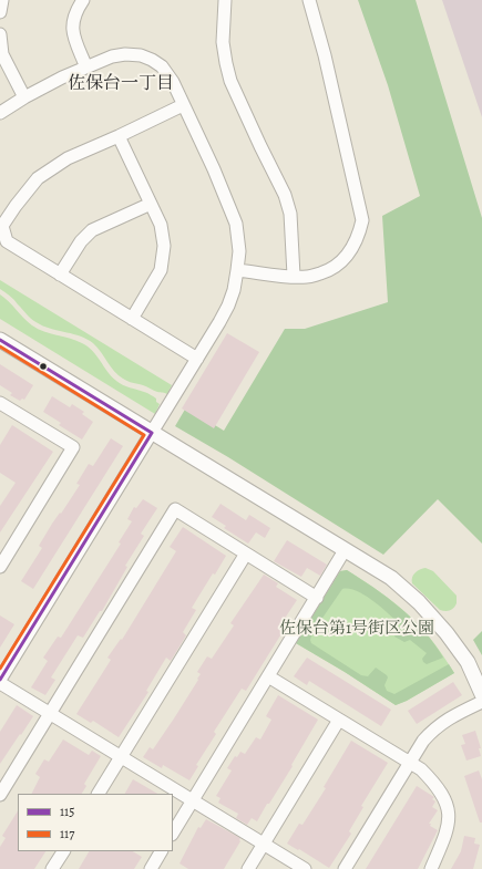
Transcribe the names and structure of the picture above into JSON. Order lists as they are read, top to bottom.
{
  "districts": ["佐保台一丁目"],
  "parks": ["佐保台第1号街区公園"],
  "lines": ["transit line 115", "transit line 117"],
  "legend": ["115", "117"]
}
